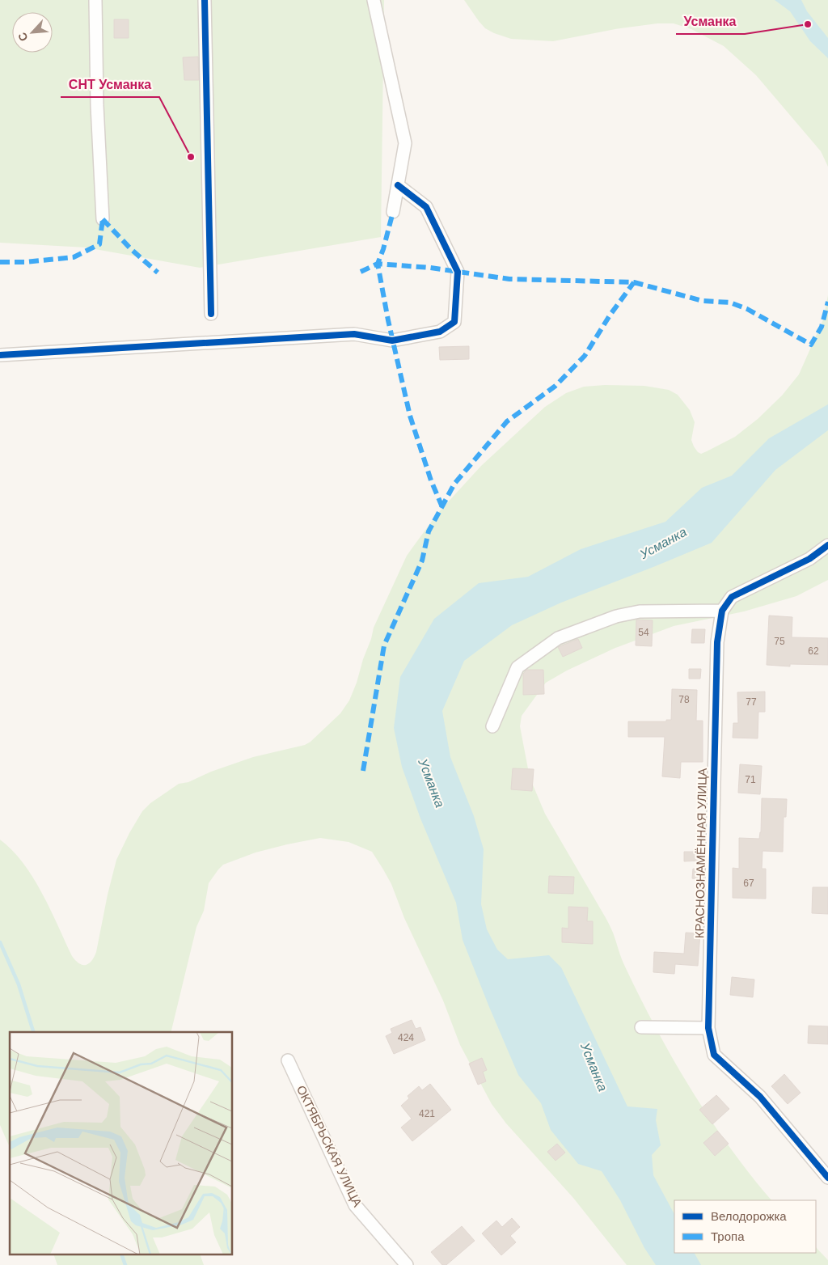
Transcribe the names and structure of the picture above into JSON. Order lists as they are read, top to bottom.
{
  "streets": {
    "street": ["КРАСНОЗНАМЁННАЯ УЛИЦА", "ОКТЯБРЬСКАЯ УЛИЦА"]
  },
  "water": ["Усманка"],
  "places": ["Усманка", "СНТ Усманка"],
  "house_numbers": [
    "54",
    "75",
    "62",
    "78",
    "77",
    "71",
    "67",
    "424",
    "421"
  ],
  "legend": ["Велодорожка", "Тропа"],
  "north": "bottom left"
}
